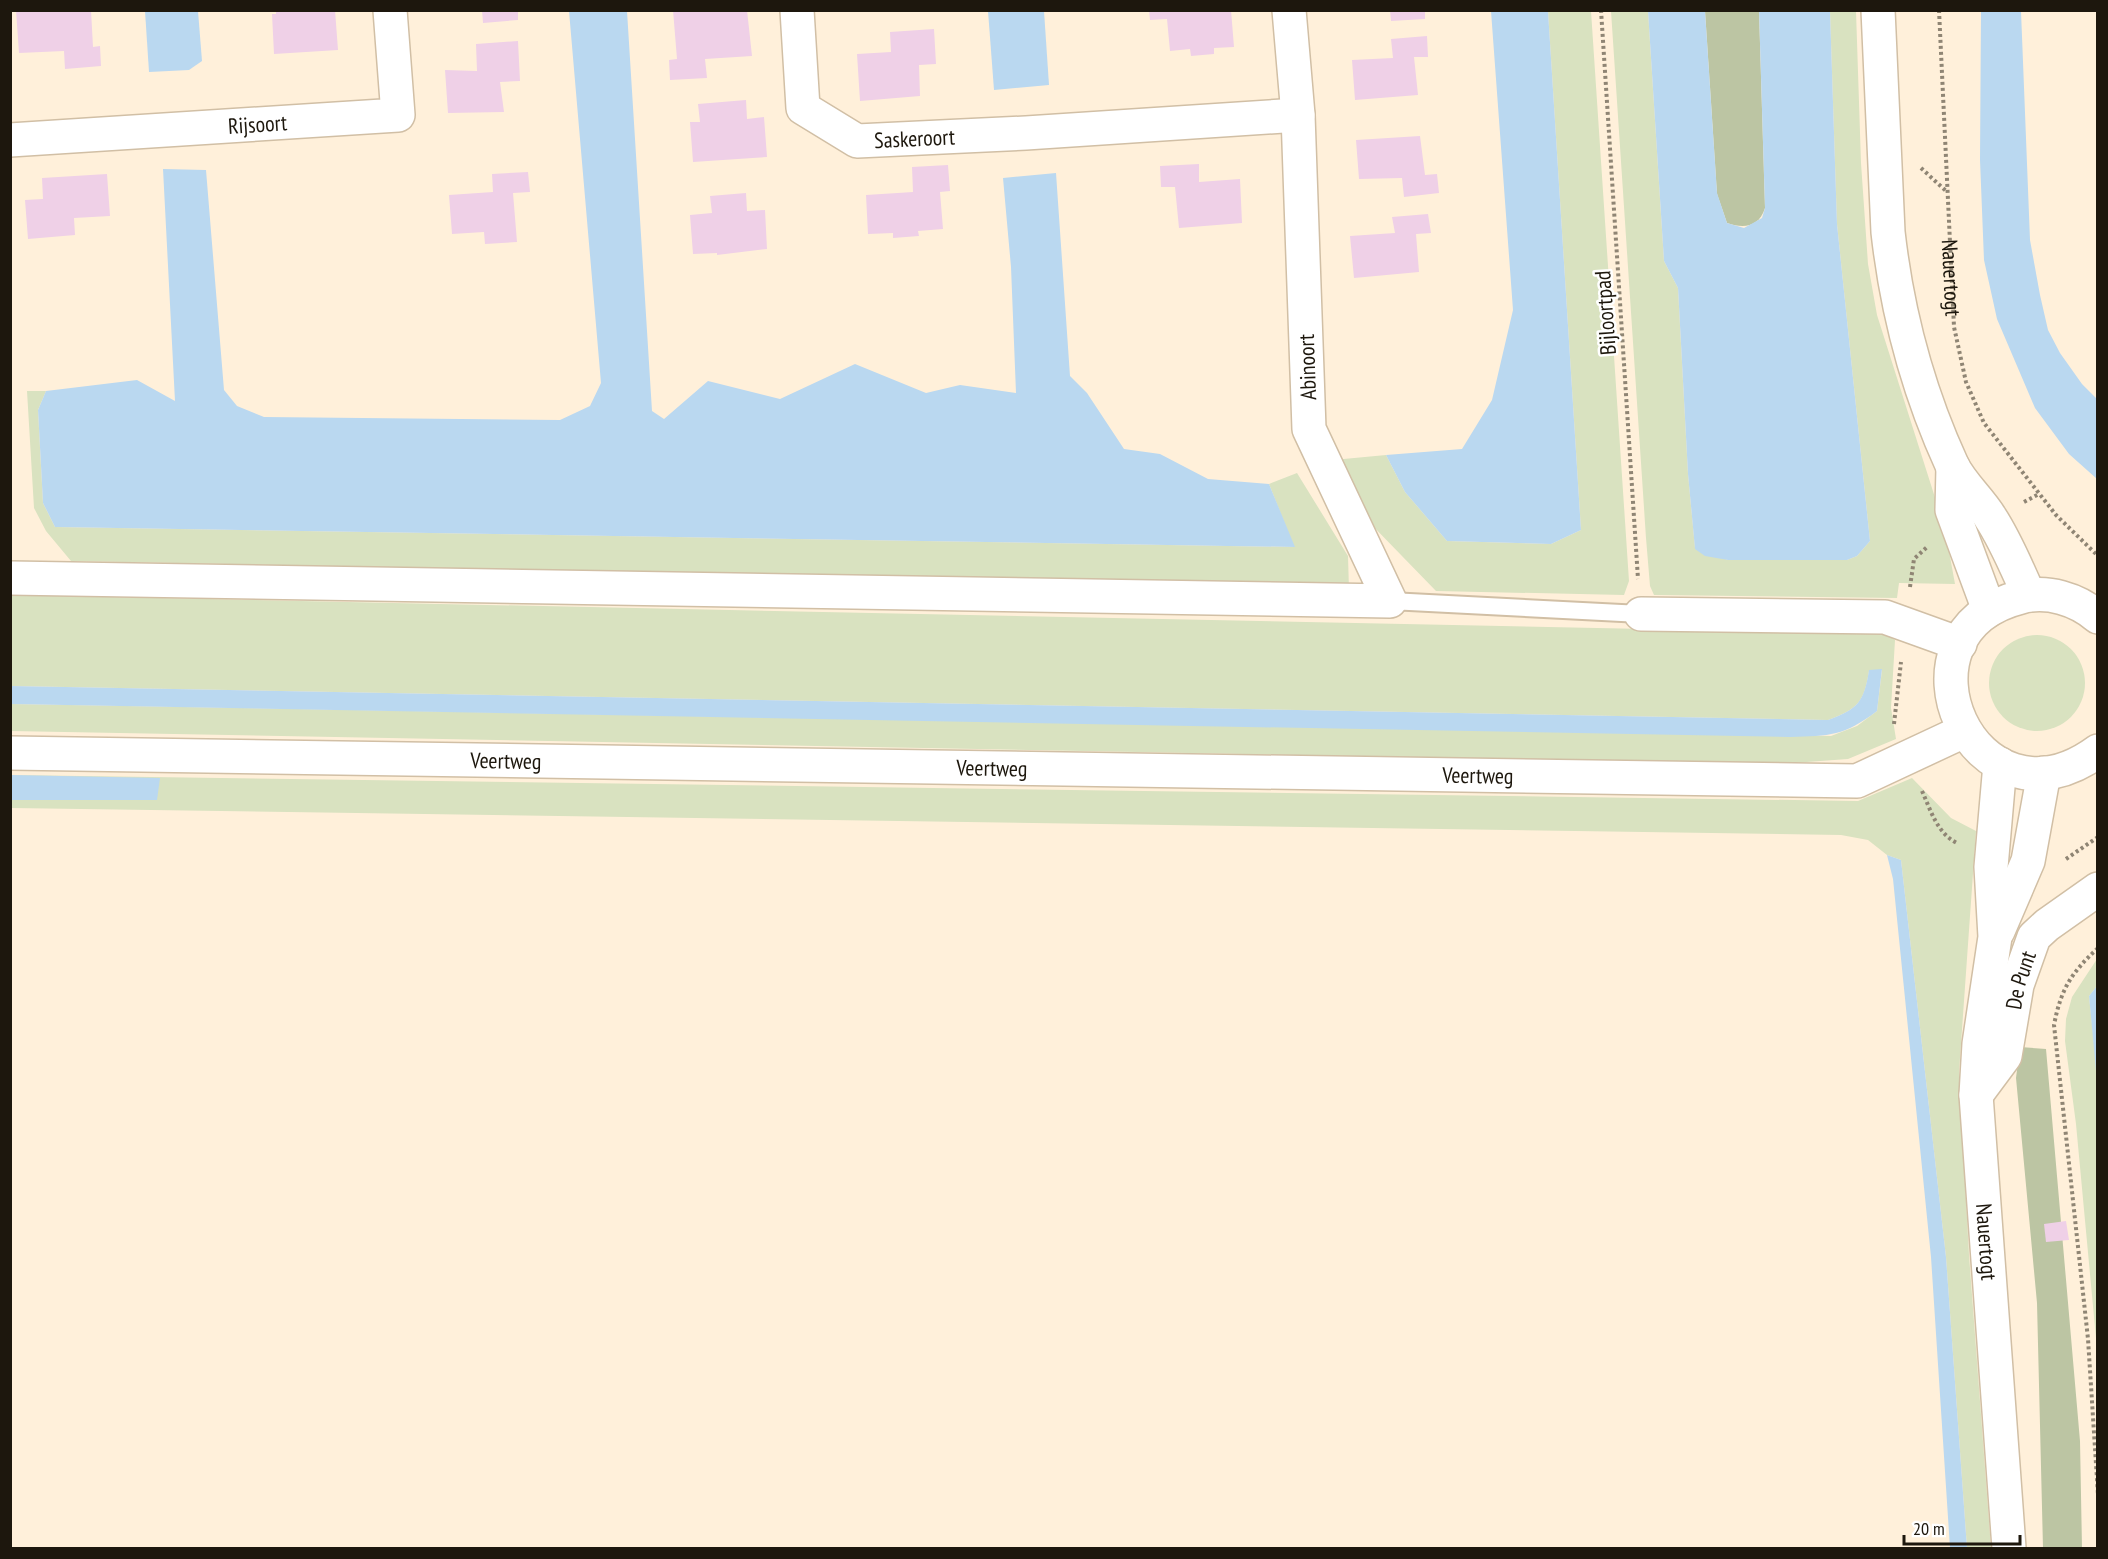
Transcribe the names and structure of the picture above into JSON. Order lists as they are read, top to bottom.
{
  "streets": {
    "street": [
      "Rijsoort",
      "Saskeroort",
      "Nauertogt",
      "Abinoort",
      "Veertweg",
      "De Punt"
    ],
    "path": ["Bijloortpad"]
  },
  "crossings": [
    ["Saskeroort", "Abinoort"],
    ["Nauertogt", "De Punt"]
  ],
  "scale_bar": "20 m"
}
